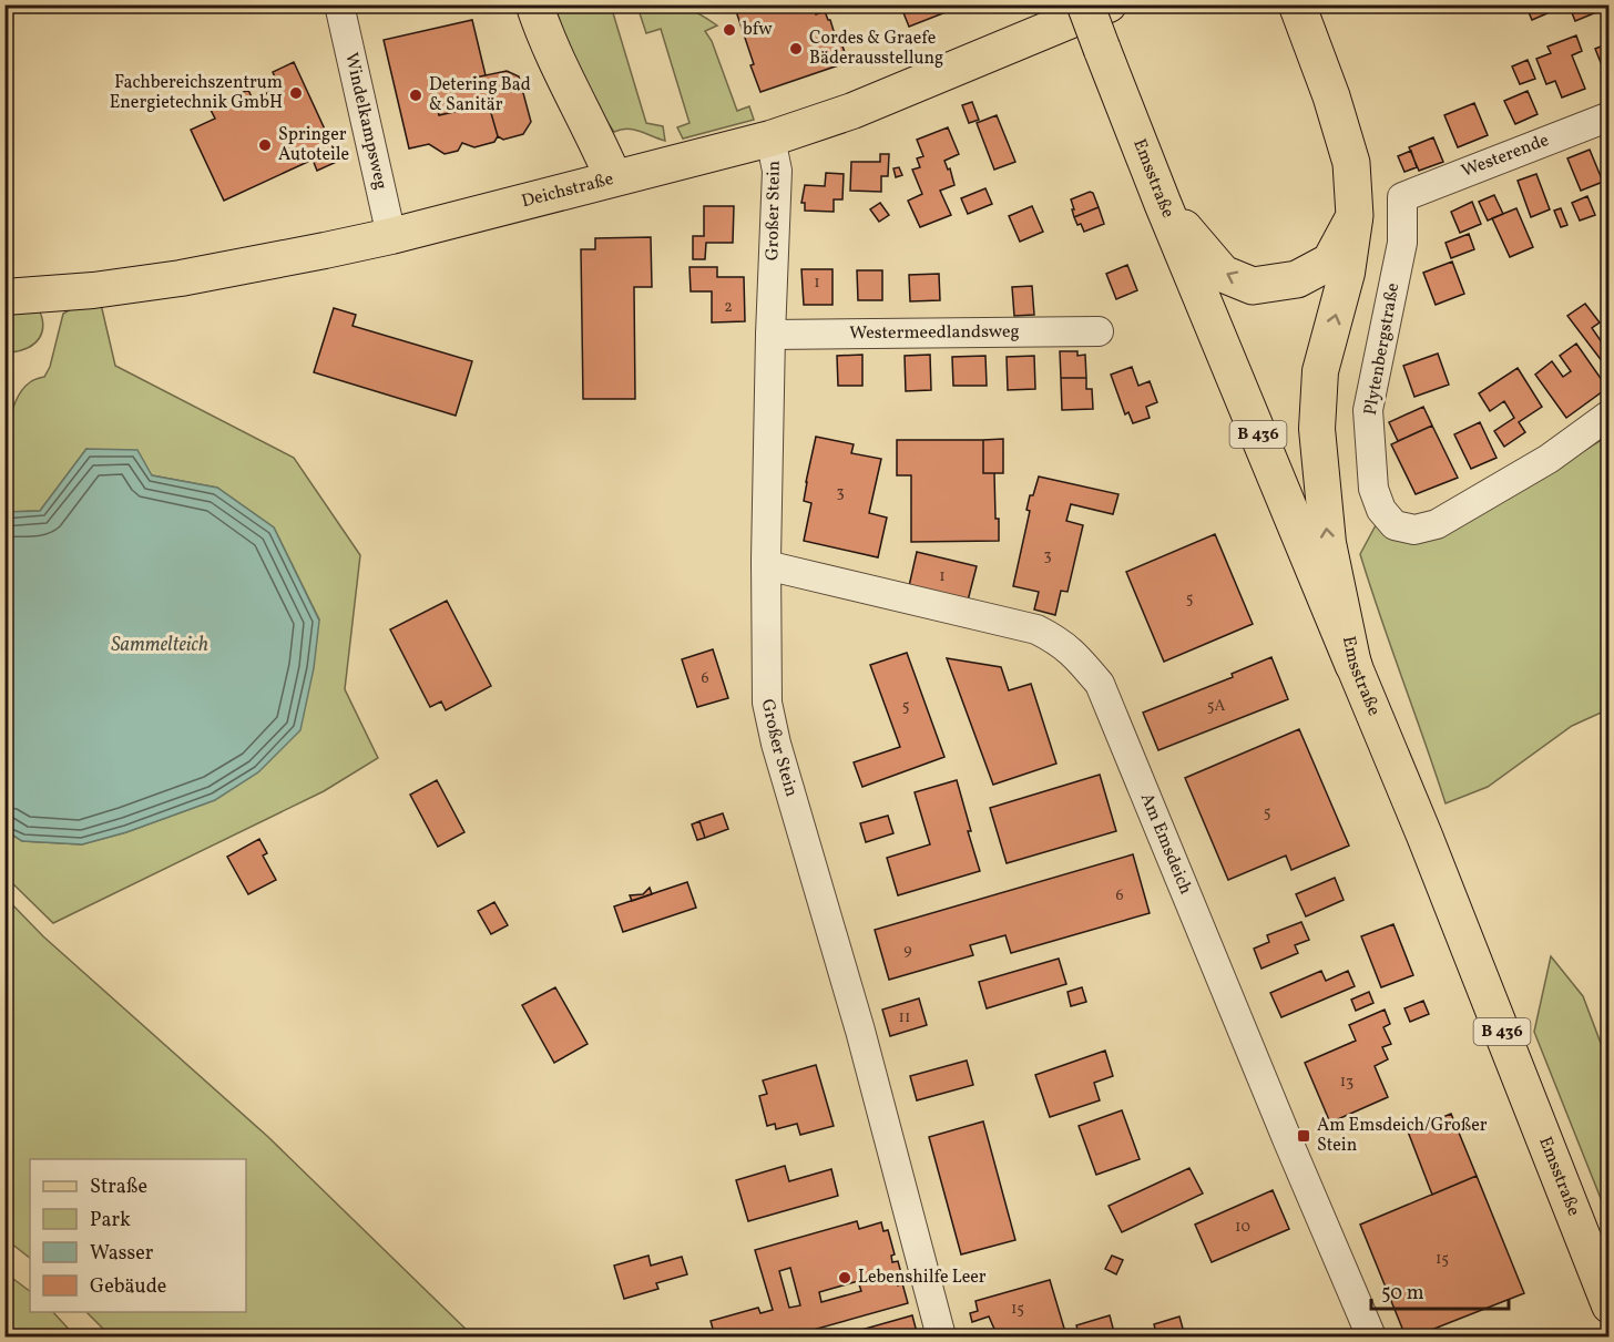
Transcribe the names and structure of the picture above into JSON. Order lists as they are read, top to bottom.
{
  "streets": {
    "highway": ["Emsstraße", "B 436"],
    "main road": ["Deichstraße"],
    "street": [
      "Windelkampsweg",
      "Westerende",
      "Großer Stein",
      "Westermeedlandsweg",
      "Plytenbergstraße",
      "Am Emsdeich"
    ]
  },
  "crossings": [
    ["Windelkampsweg", "Deichstraße"],
    ["Westerende", "Plytenbergstraße"],
    ["Deichstraße", "Großer Stein"],
    ["Großer Stein", "Westermeedlandsweg"],
    ["Großer Stein", "Am Emsdeich"]
  ],
  "water": ["Sammelteich"],
  "places": {
    "other": [
      "bfw",
      "Cordes & Graefe Bäderausstellung",
      "Fachbereichszentrum Energietechnik GmbH",
      "Detering Bad & Sanitär",
      "Springer Autoteile",
      "Lebenshilfe Leer"
    ],
    "transit": ["Am Emsdeich/Großer Stein"]
  },
  "house_numbers": [
    "1",
    "2",
    "3",
    "3",
    "1",
    "5",
    "6",
    "5",
    "5A",
    "5",
    "6",
    "9",
    "11",
    "13",
    "10",
    "15",
    "15"
  ],
  "legend": [
    "Straße",
    "Park",
    "Wasser",
    "Gebäude"
  ],
  "scale_bar": "50 m"
}
